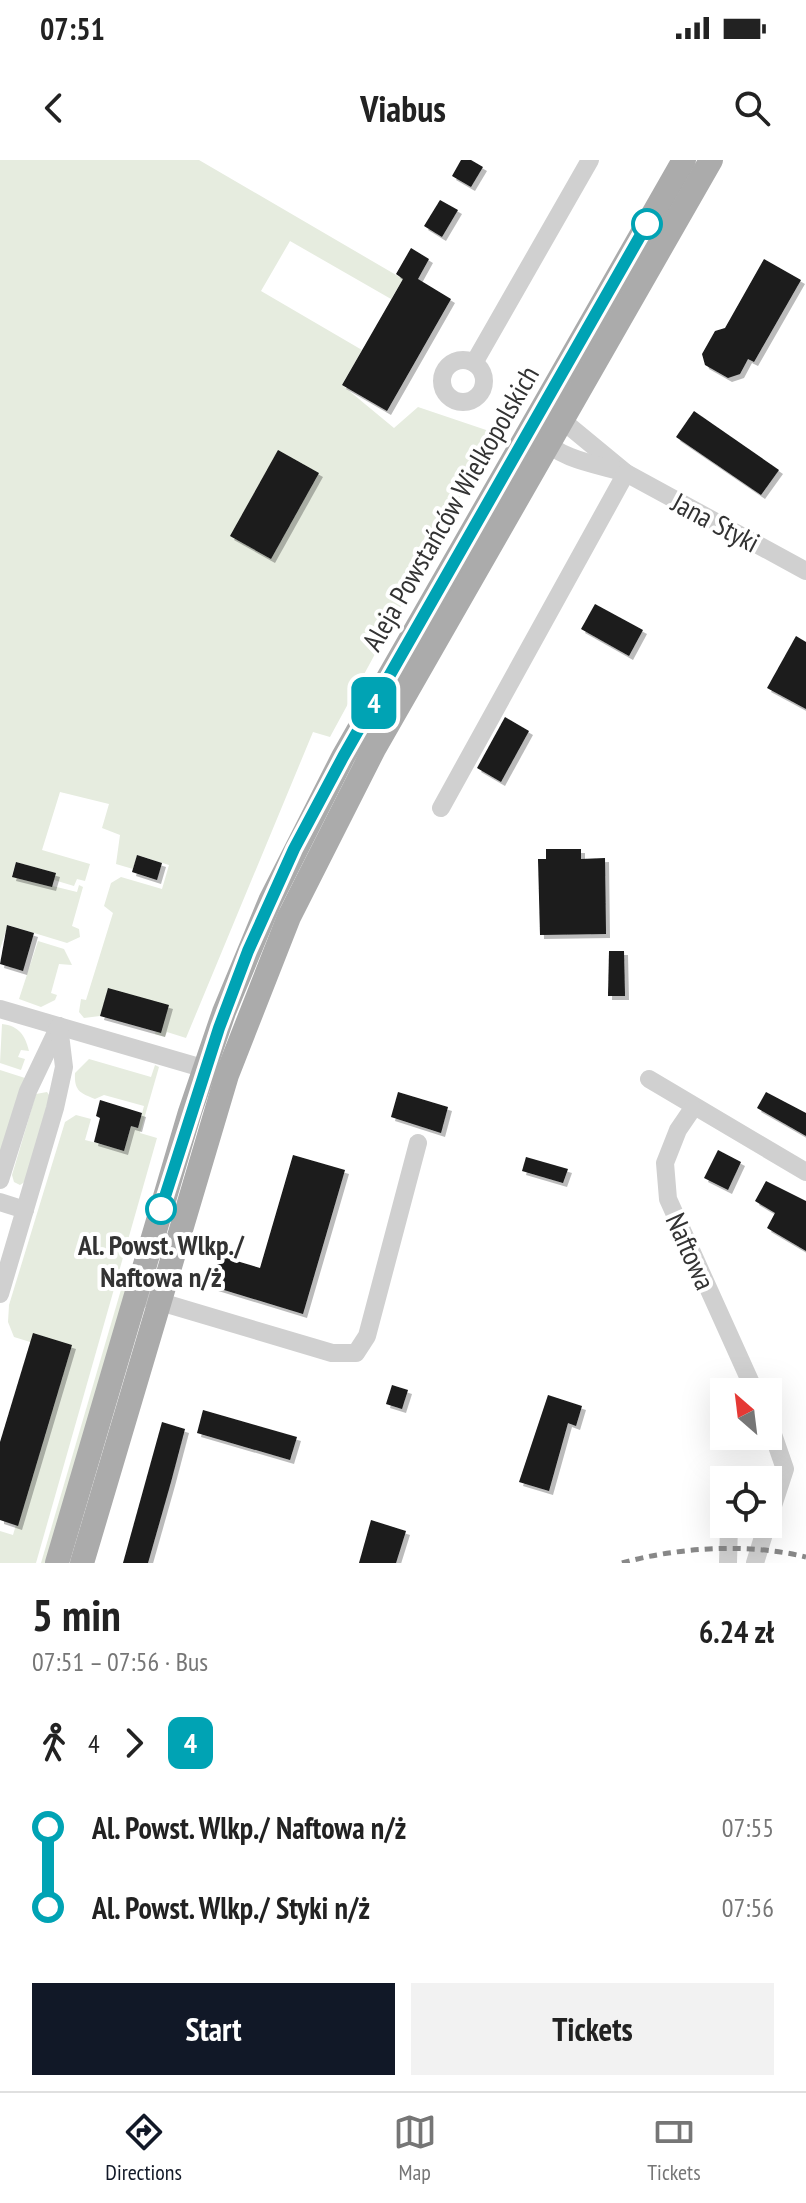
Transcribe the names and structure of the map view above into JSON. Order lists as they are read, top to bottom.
{
  "streets": {
    "main road": ["Aleja Powstańców Wielkopolskich"],
    "street": ["Jana Styki", "Naftowa"]
  },
  "crossings": [
    ["Aleja Powstańców Wielkopolskich", "Jana Styki"]
  ],
  "places": ["Al. Powst. Wlkp./ Naftowa n/ż"],
  "lines": ["bus line 4"],
  "north": "top left",
  "page": {
    "status": "07:51",
    "header": "Viabus",
    "on_map": "4",
    "heading": ["5 min", "07:51 – 07:56 · Bus", "6.24 zł"],
    "legs": ["4", "4"],
    "list": [
      {
        "name": "Al. Powst. Wlkp./ Naftowa n/ż",
        "value": "07:55"
      },
      {
        "name": "Al. Powst. Wlkp./ Styki n/ż",
        "value": "07:56"
      }
    ],
    "buttons": ["Start", "Tickets"],
    "tabs": ["Directions", "Map", "Tickets"]
  }
}
